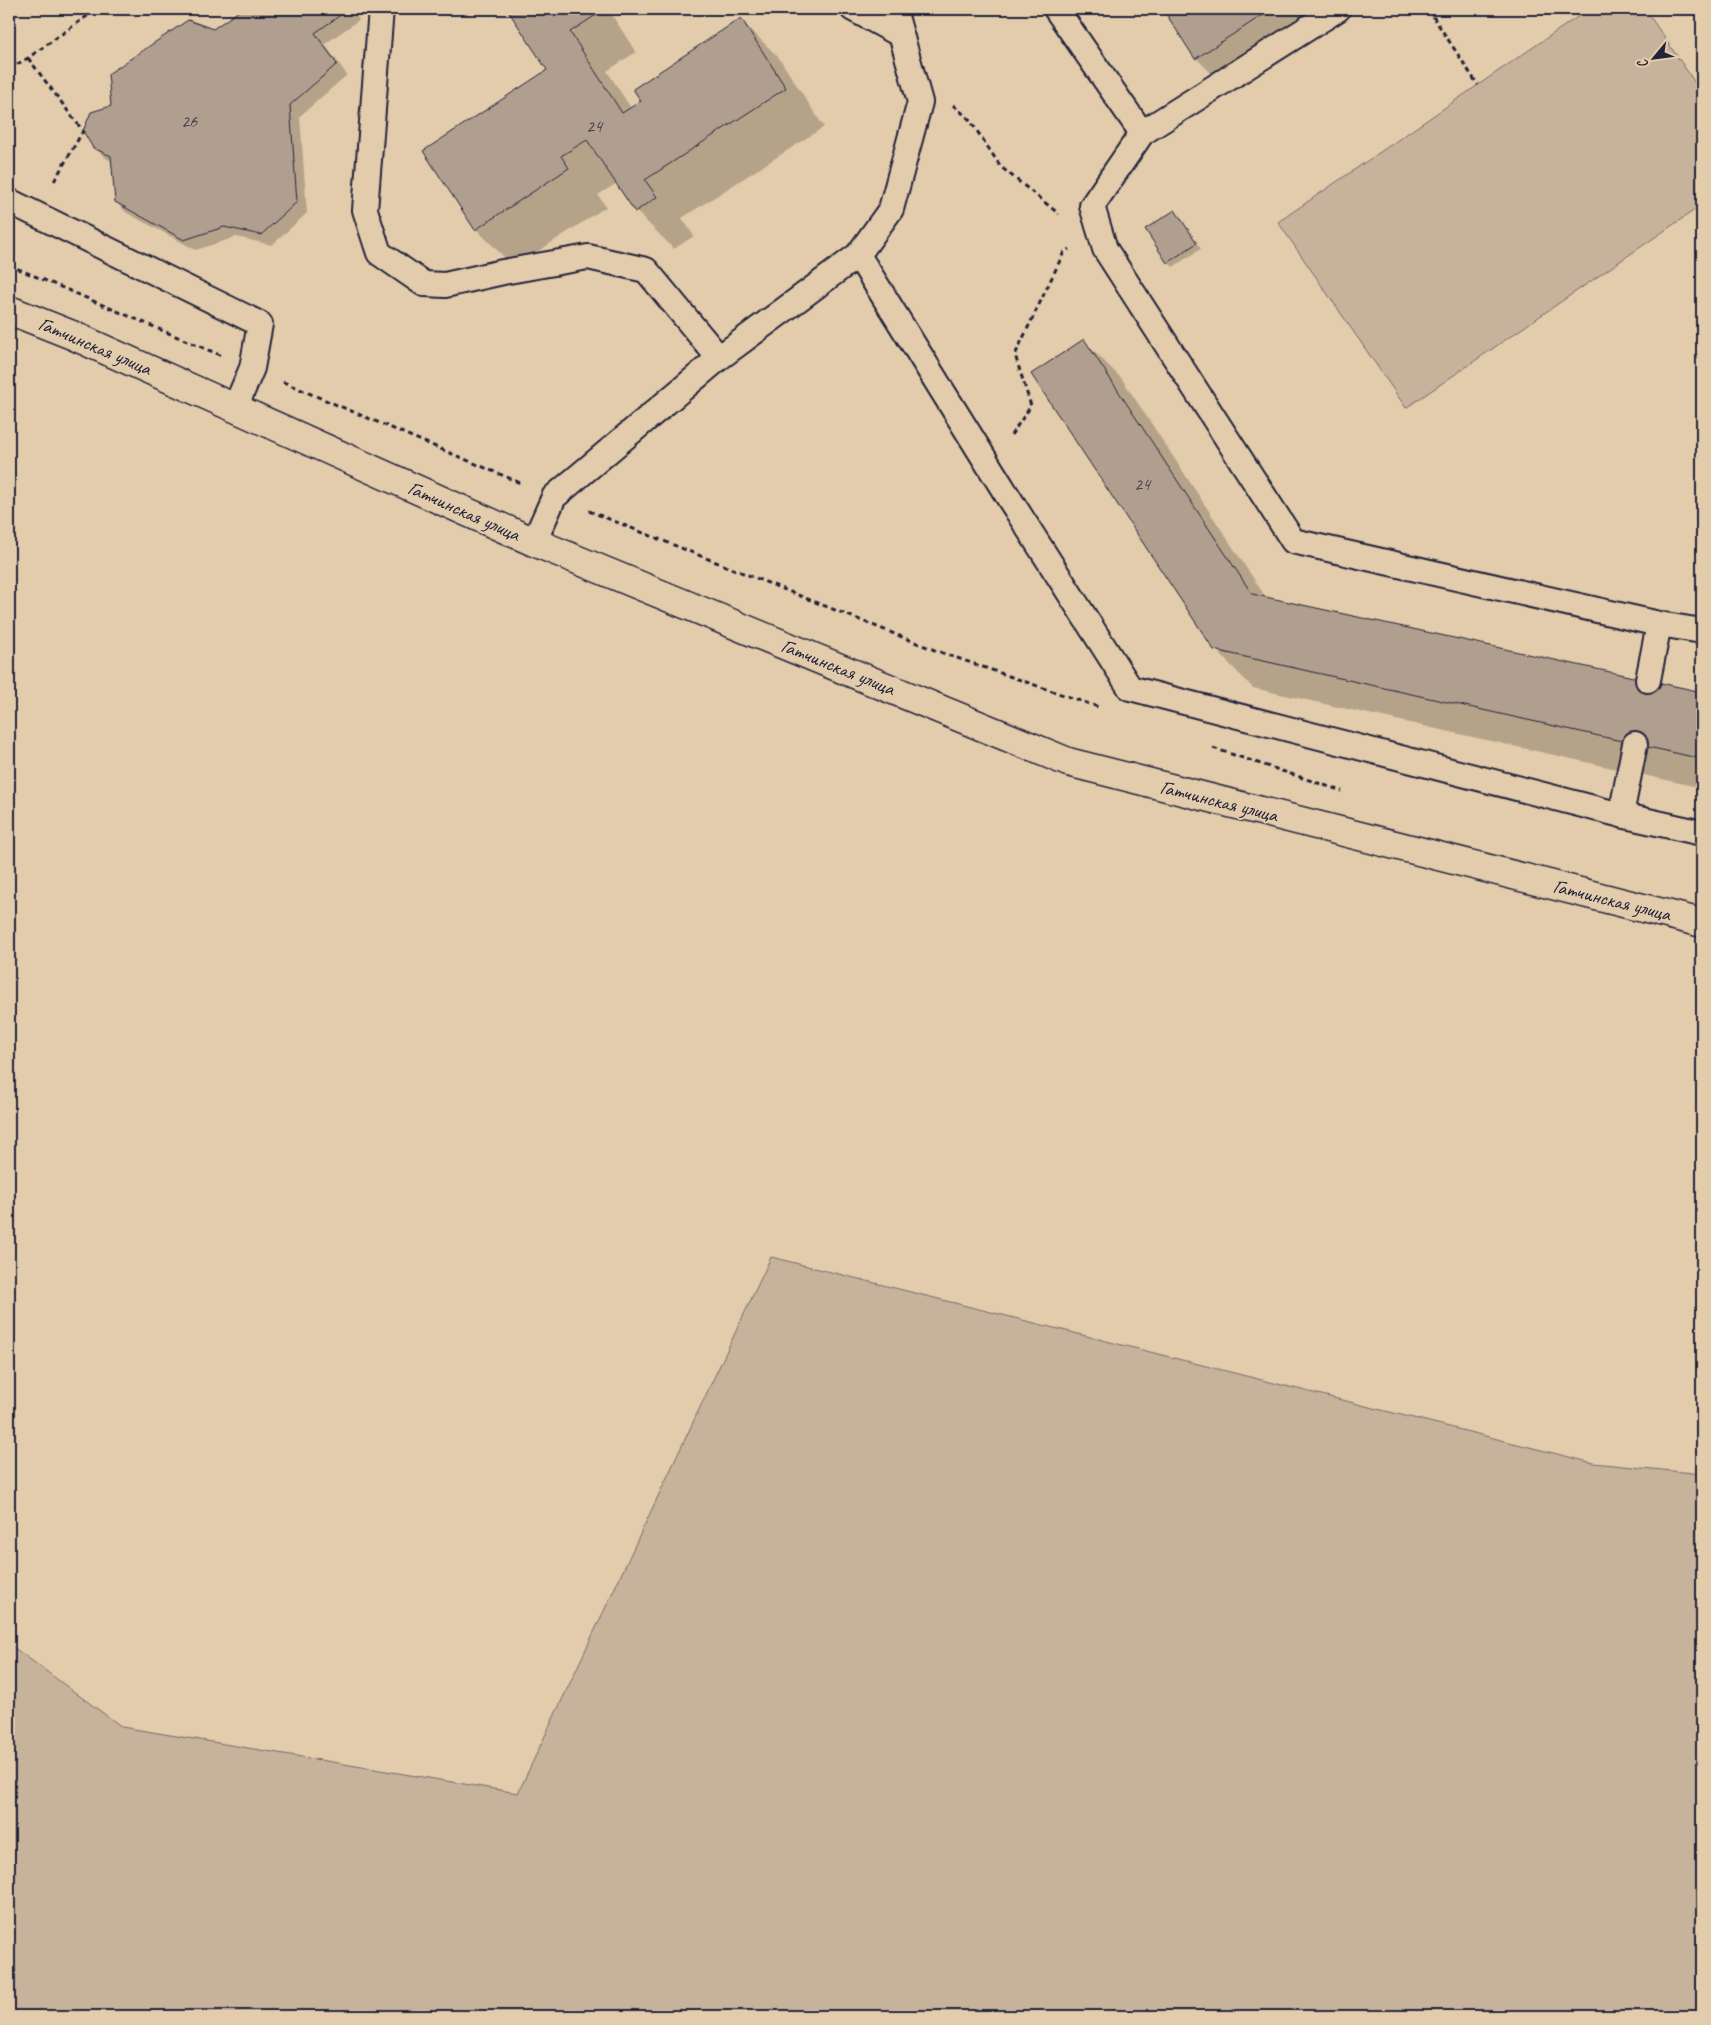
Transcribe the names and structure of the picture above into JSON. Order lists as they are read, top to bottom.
{
  "streets": {
    "street": ["Гатчинская улица"]
  },
  "house_numbers": ["26", "24", "24"],
  "north": "bottom left"
}
